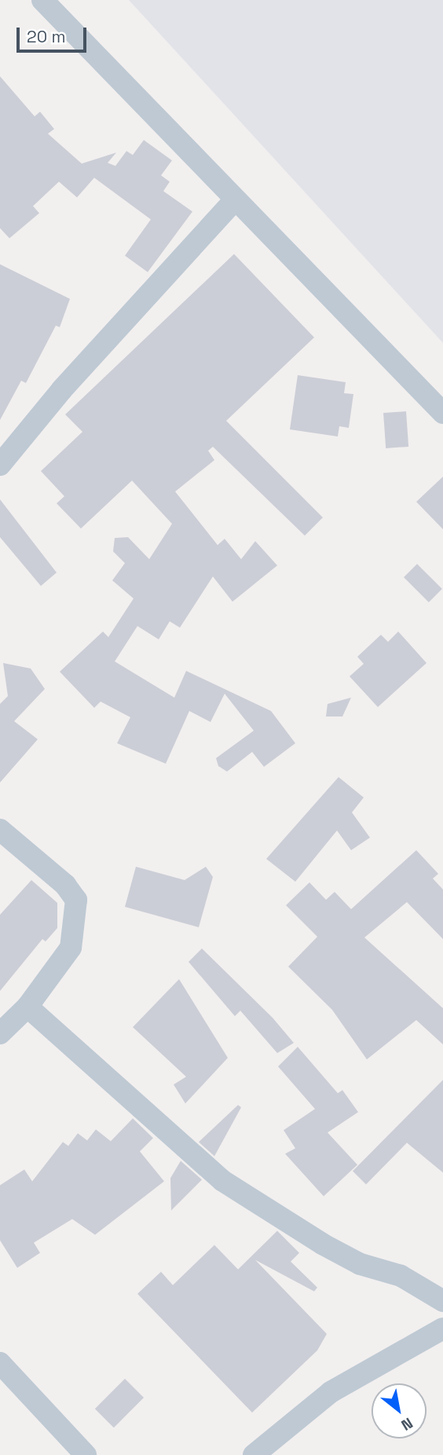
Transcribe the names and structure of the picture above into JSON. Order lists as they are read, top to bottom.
{
  "scale_bar": "20 m",
  "north": "bottom right"
}
